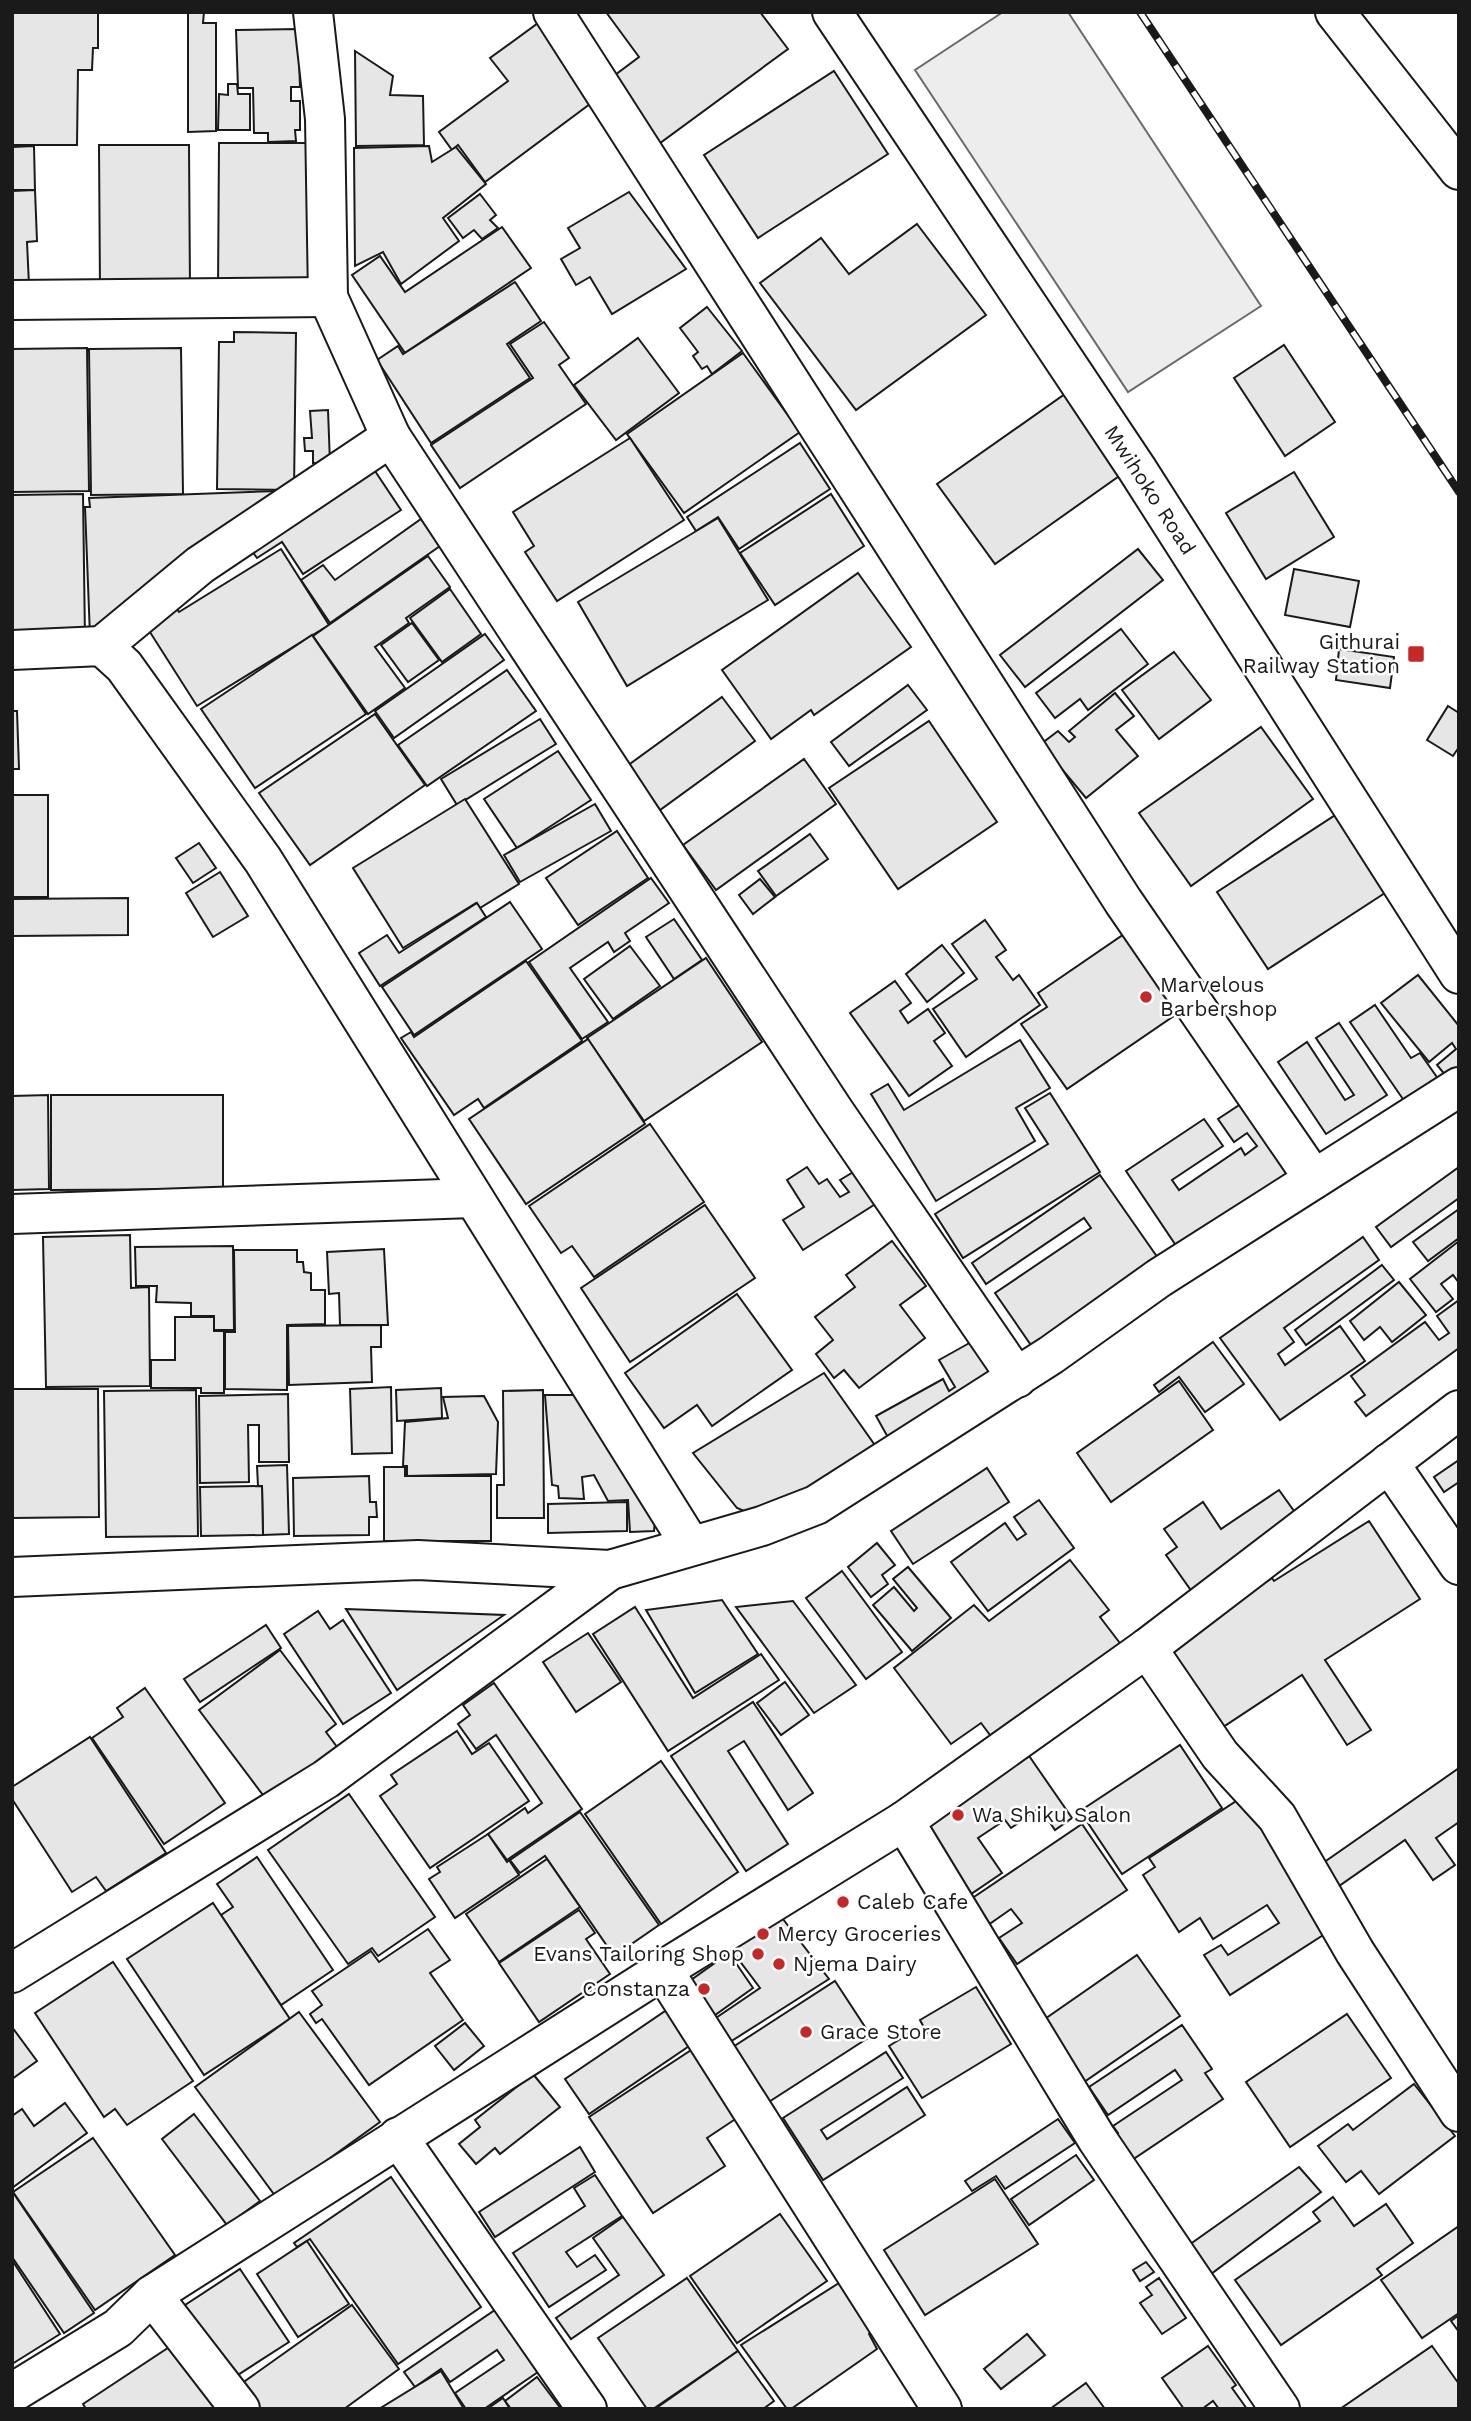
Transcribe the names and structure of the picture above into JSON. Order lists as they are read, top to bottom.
{
  "streets": {
    "street": ["Mwihoko Road"]
  },
  "places": {
    "transit": ["Githurai Railway Station"],
    "other": [
      "Marvelous Barbershop",
      "Wa Shiku Salon",
      "Caleb Cafe",
      "Mercy Groceries",
      "Evans Tailoring Shop",
      "Njema Dairy",
      "Constanza",
      "Grace Store"
    ]
  }
}
